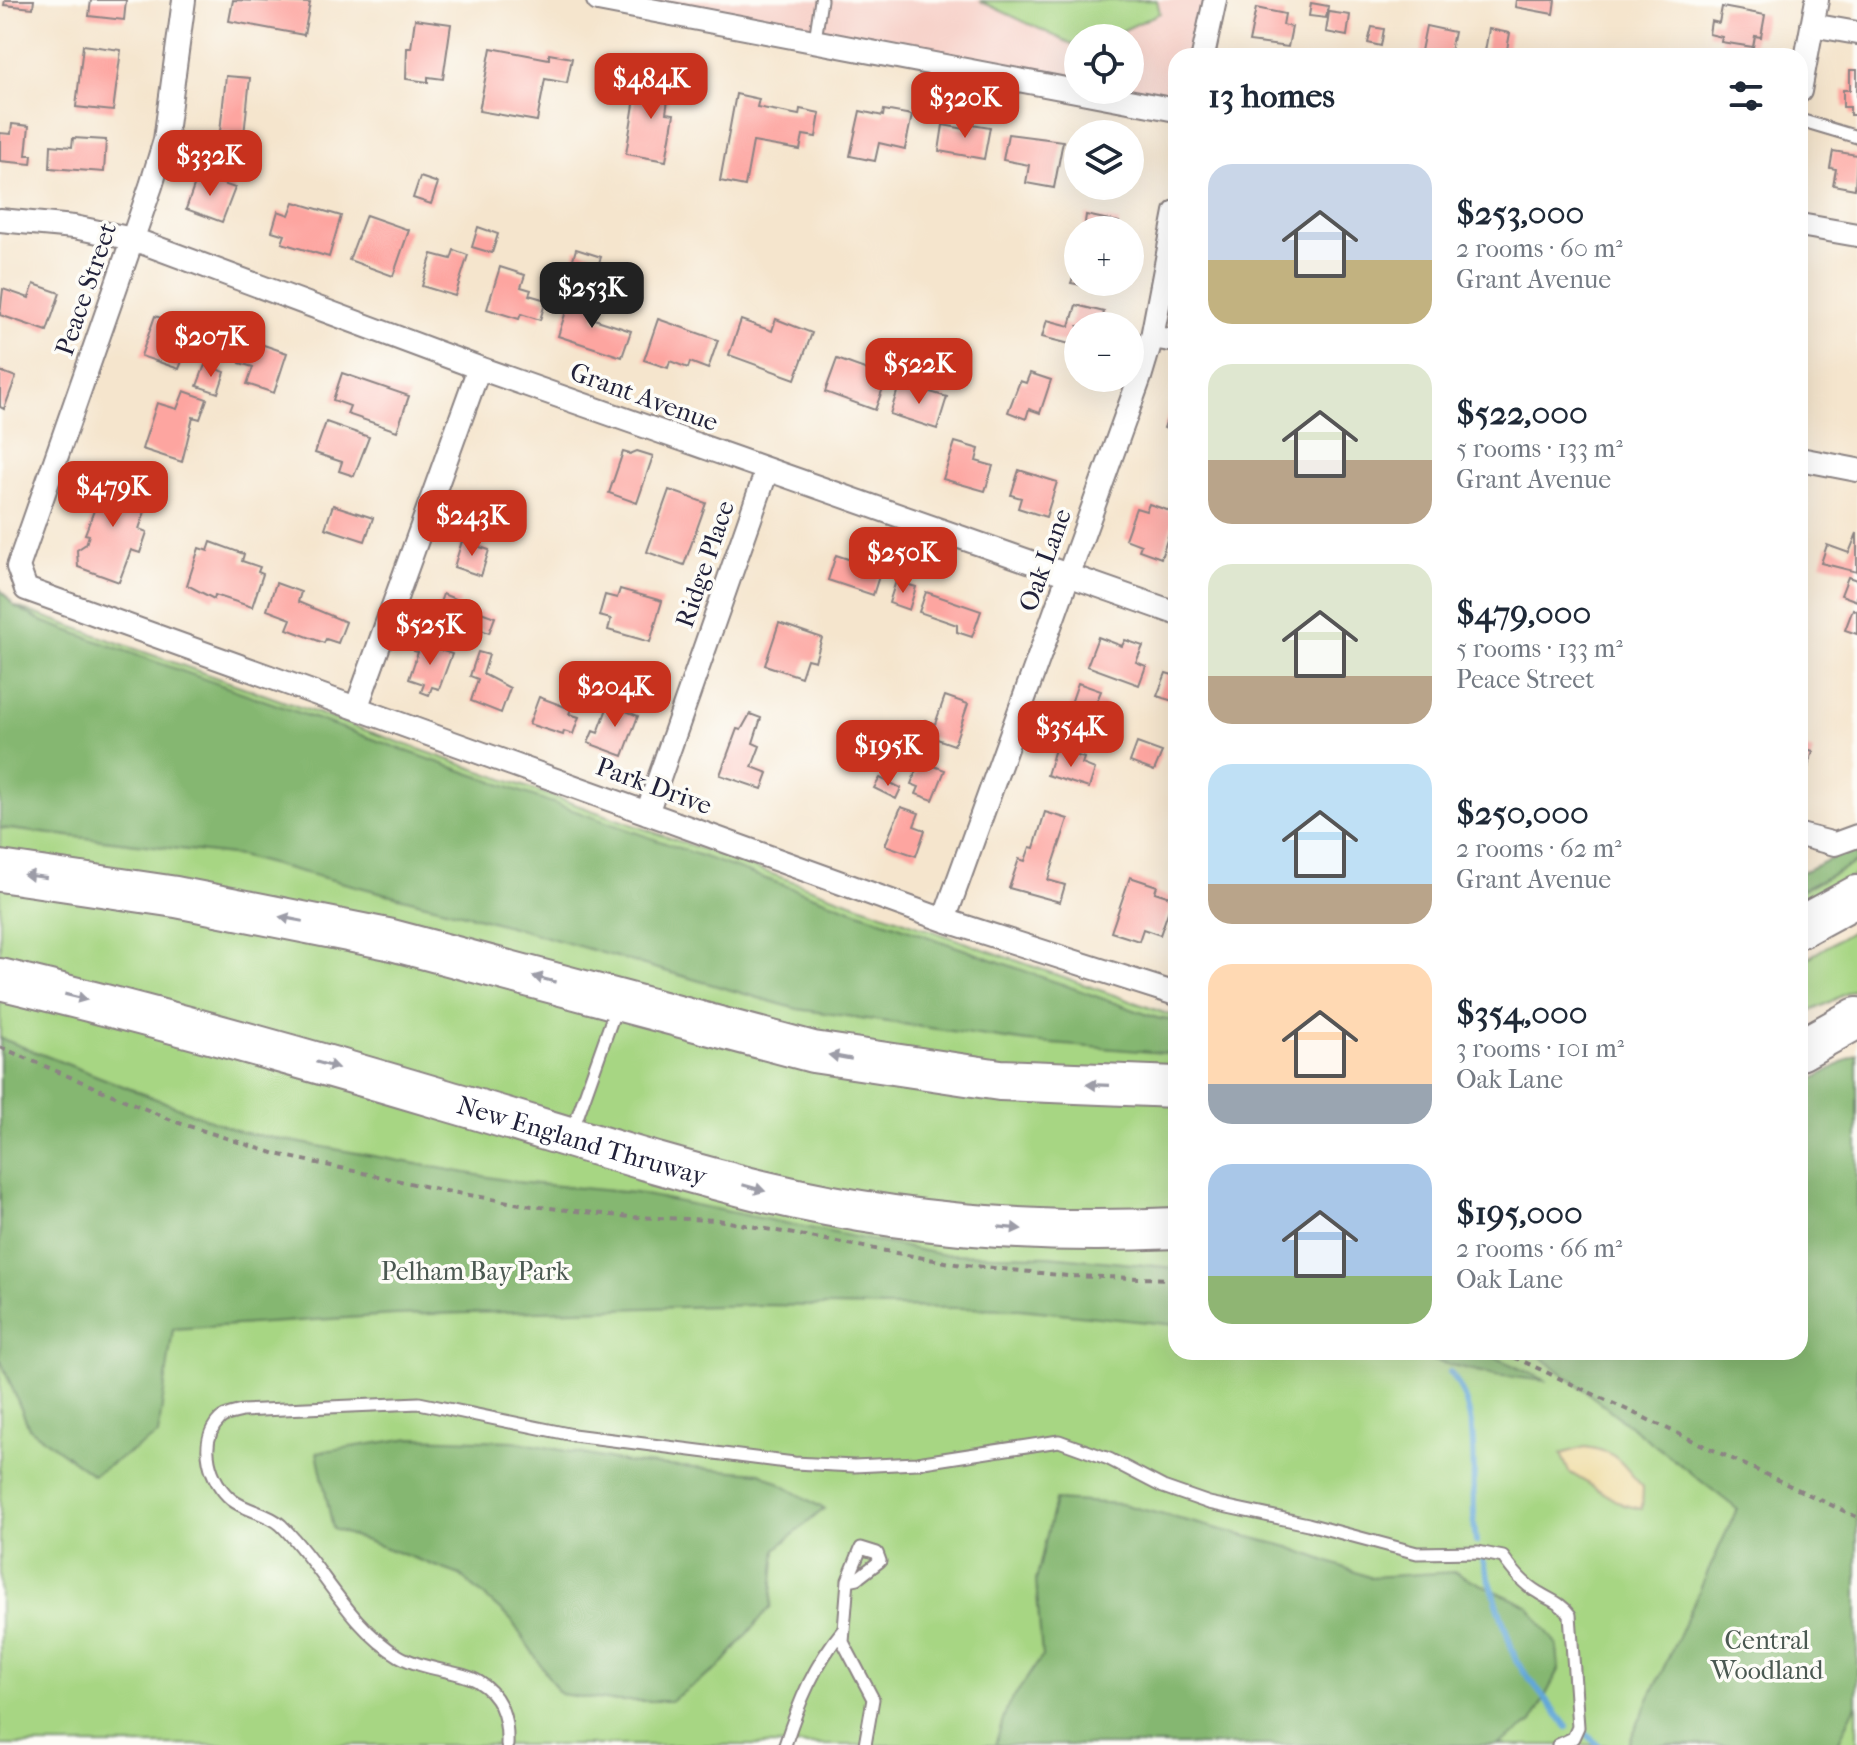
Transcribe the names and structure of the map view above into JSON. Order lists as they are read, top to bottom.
{
  "streets": {
    "highway": ["New England Thruway"],
    "street": [
      "Peace Street",
      "Grant Avenue",
      "Oak Lane",
      "Ridge Place",
      "Park Drive"
    ]
  },
  "crossings": [
    ["Peace Street", "Grant Avenue"],
    ["Peace Street", "Park Drive"],
    ["Grant Avenue", "Oak Lane"],
    ["Grant Avenue", "Ridge Place"],
    ["Oak Lane", "Park Drive"],
    ["Ridge Place", "Park Drive"]
  ],
  "parks": ["Pelham Bay Park", "Central Woodland"],
  "page": {
    "map_buttons": ["+", "−"],
    "heading": "13 homes",
    "price": [
      "$484K",
      "$320K",
      "$332K",
      "$253K",
      "$207K",
      "$522K",
      "$479K",
      "$243K",
      "$250K",
      "$525K",
      "$204K",
      "$354K",
      "$195K"
    ],
    "list": [
      {
        "name": "$253,000",
        "note": "2 rooms · 60 m² · Grant Avenue"
      },
      {
        "name": "$522,000",
        "note": "5 rooms · 133 m² · Grant Avenue"
      },
      {
        "name": "$479,000",
        "note": "5 rooms · 133 m² · Peace Street"
      },
      {
        "name": "$250,000",
        "note": "2 rooms · 62 m² · Grant Avenue"
      },
      {
        "name": "$354,000",
        "note": "3 rooms · 101 m² · Oak Lane"
      },
      {
        "name": "$195,000",
        "note": "2 rooms · 66 m² · Oak Lane"
      }
    ]
  }
}
